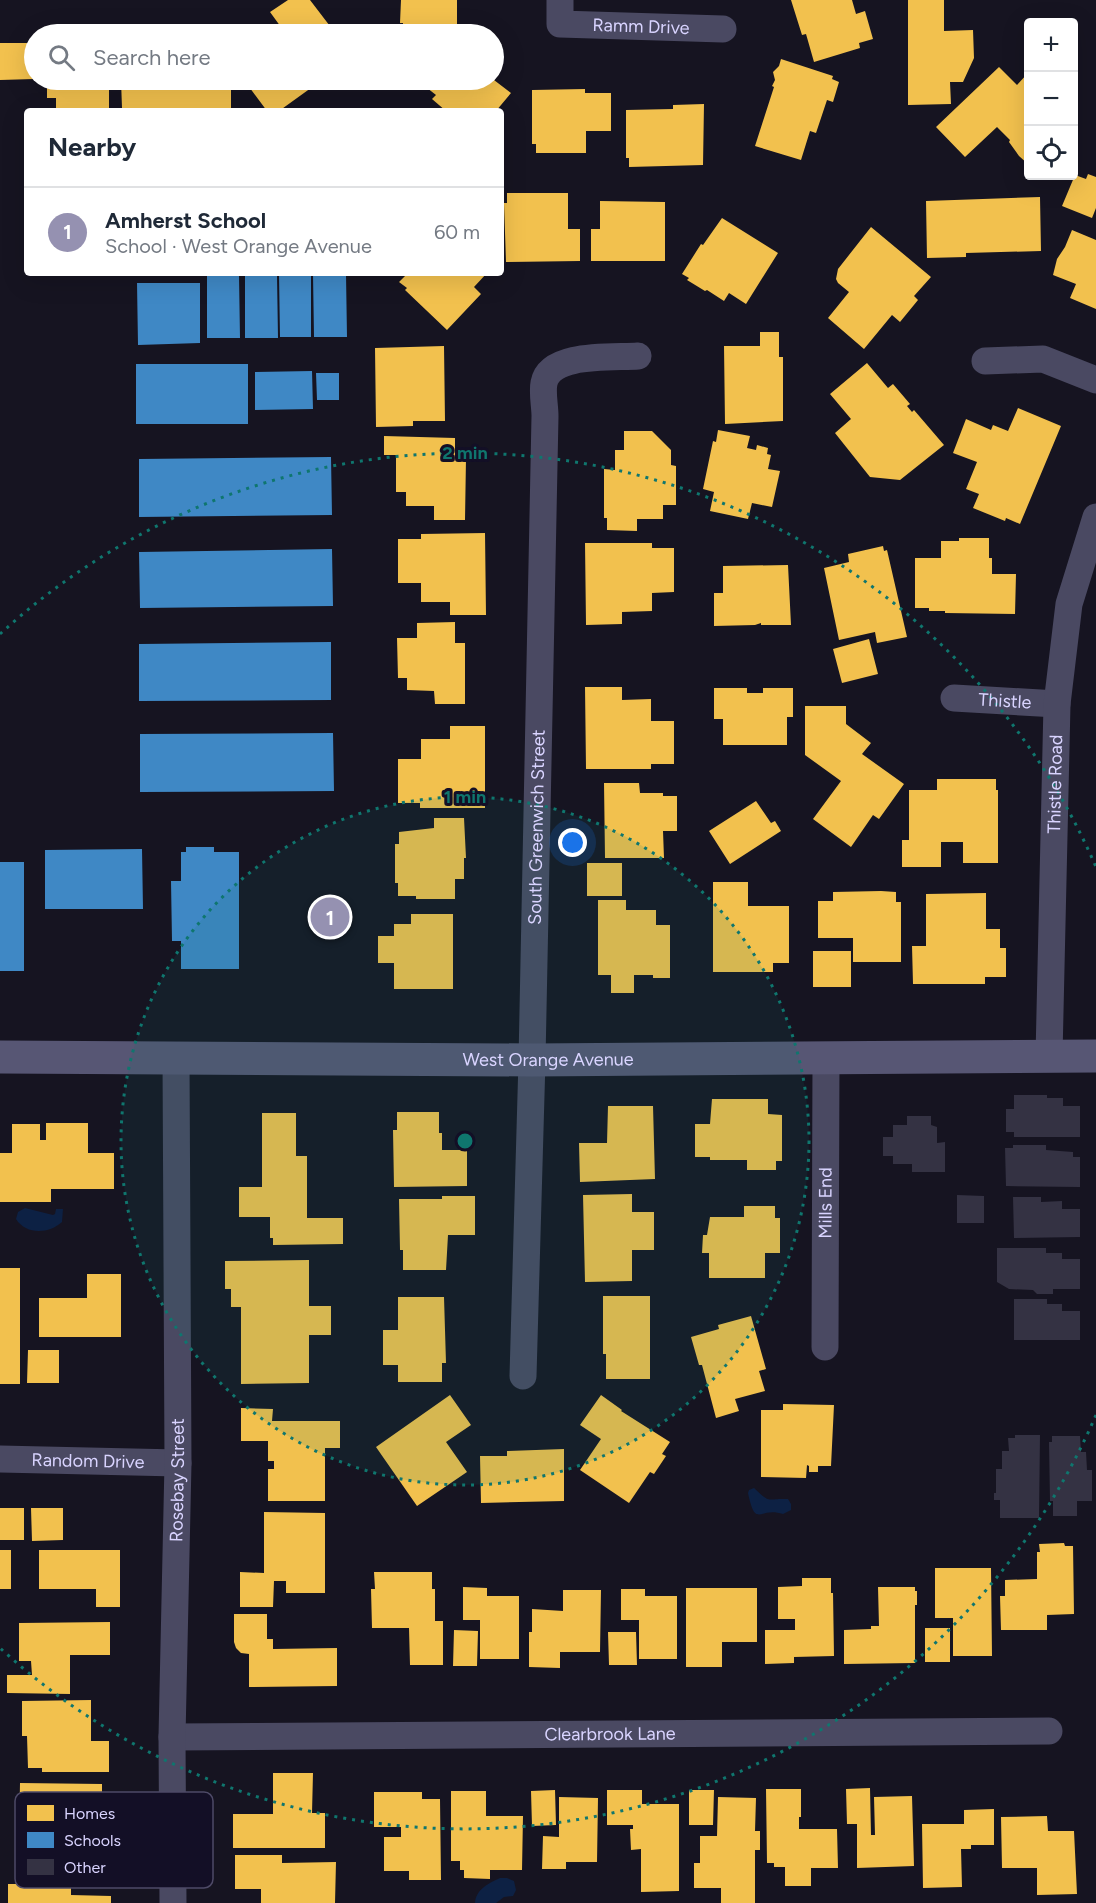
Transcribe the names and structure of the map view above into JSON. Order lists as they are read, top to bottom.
{
  "streets": {
    "street": [
      "Ramm Drive",
      "Thistle",
      "Thistle Road",
      "South Greenwich Street",
      "West Orange Avenue",
      "Mills End",
      "Random Drive",
      "Rosebay Street",
      "Clearbrook Lane"
    ]
  },
  "crossings": [
    ["Thistle", "Thistle Road"],
    ["Thistle Road", "West Orange Avenue"],
    ["South Greenwich Street", "West Orange Avenue"],
    ["West Orange Avenue", "Mills End"],
    ["West Orange Avenue", "Rosebay Street"],
    ["Random Drive", "Rosebay Street"],
    ["Rosebay Street", "Clearbrook Lane"]
  ],
  "legend": ["Homes", "Schools", "Other"],
  "page": {
    "map_buttons": ["+", "−"],
    "search": "Search here",
    "heading": "Nearby",
    "list": [
      {
        "mark": "1",
        "name": "Amherst School",
        "note": "School · West Orange Avenue",
        "value": "60 m"
      }
    ],
    "pins": "1"
  },
  "rings": ["2 min", "1 min"]
}
